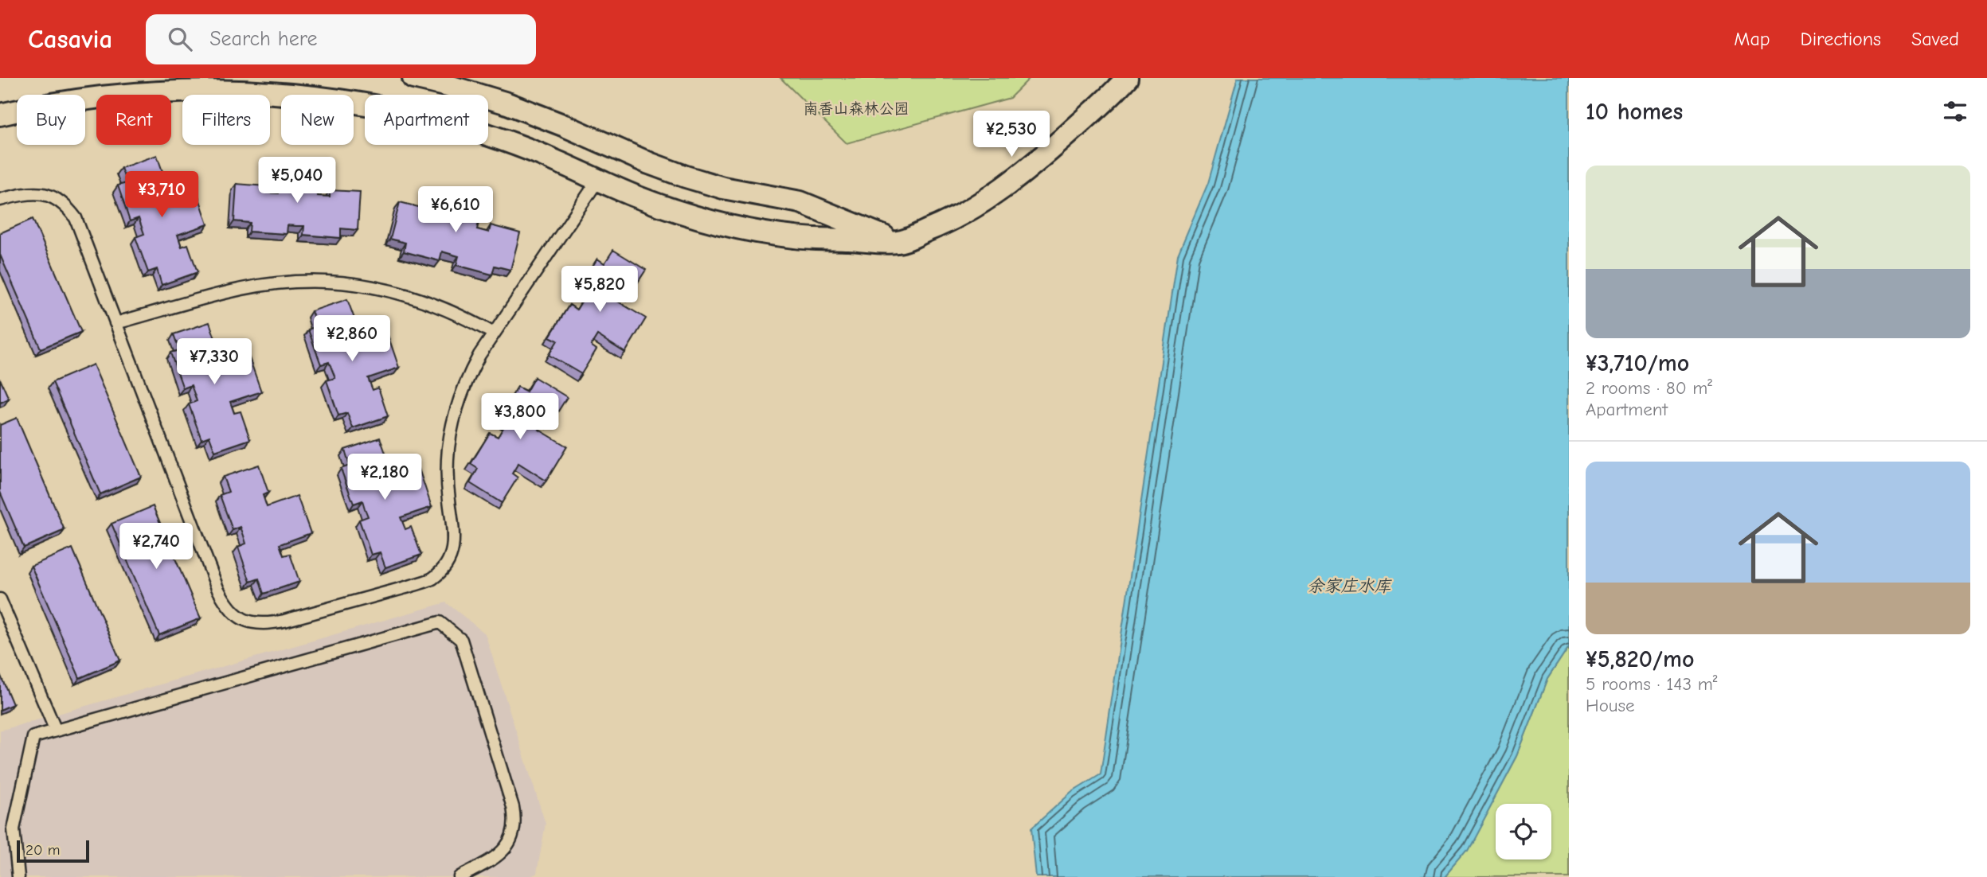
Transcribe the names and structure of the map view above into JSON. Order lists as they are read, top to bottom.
{
  "water": ["余家庄水库"],
  "parks": ["南香山森林公园"],
  "scale_bar": "20 m",
  "page": {
    "header": "Casavia",
    "search": "Search here",
    "nav": ["Map", "Directions", "Saved"],
    "heading": "10 homes",
    "chip": [
      "Buy",
      "Rent",
      "Filters",
      "New",
      "Apartment"
    ],
    "price": [
      "¥2,530",
      "¥5,040",
      "¥3,710",
      "¥6,610",
      "¥5,820",
      "¥2,860",
      "¥7,330",
      "¥3,800",
      "¥2,180",
      "¥2,740"
    ],
    "list": [
      {
        "name": "¥3,710/mo",
        "note": "2 rooms · 80 m² · Apartment"
      },
      {
        "name": "¥5,820/mo",
        "note": "5 rooms · 143 m² · House"
      }
    ],
    "scale": "20 m"
  }
}
